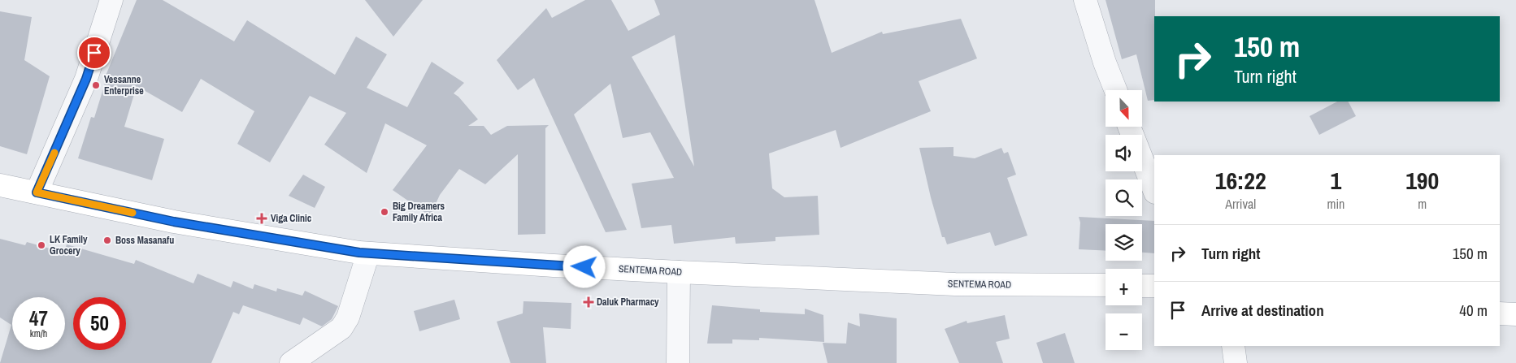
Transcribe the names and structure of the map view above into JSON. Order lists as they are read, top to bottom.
{
  "streets": {
    "main road": ["SENTEMA ROAD"]
  },
  "places": {
    "other": [
      "Vessanne Enterprise",
      "Big Dreamers Family Africa",
      "Boss Masanafu",
      "LK Family Grocery"
    ],
    "health": ["Viga Clinic", "Daluk Pharmacy"]
  },
  "north": "bottom",
  "page": {
    "turn": ["150 m", "Turn right"],
    "map_buttons": ["+", "−"],
    "eta": [
      "16:22",
      "Arrival",
      "1",
      "min",
      "190",
      "m"
    ],
    "list": [
      {
        "name": "Turn right",
        "value": "150 m"
      },
      {
        "name": "Arrive at destination",
        "value": "40 m"
      }
    ],
    "speed": "47 km/h",
    "limit": "50"
  }
}
